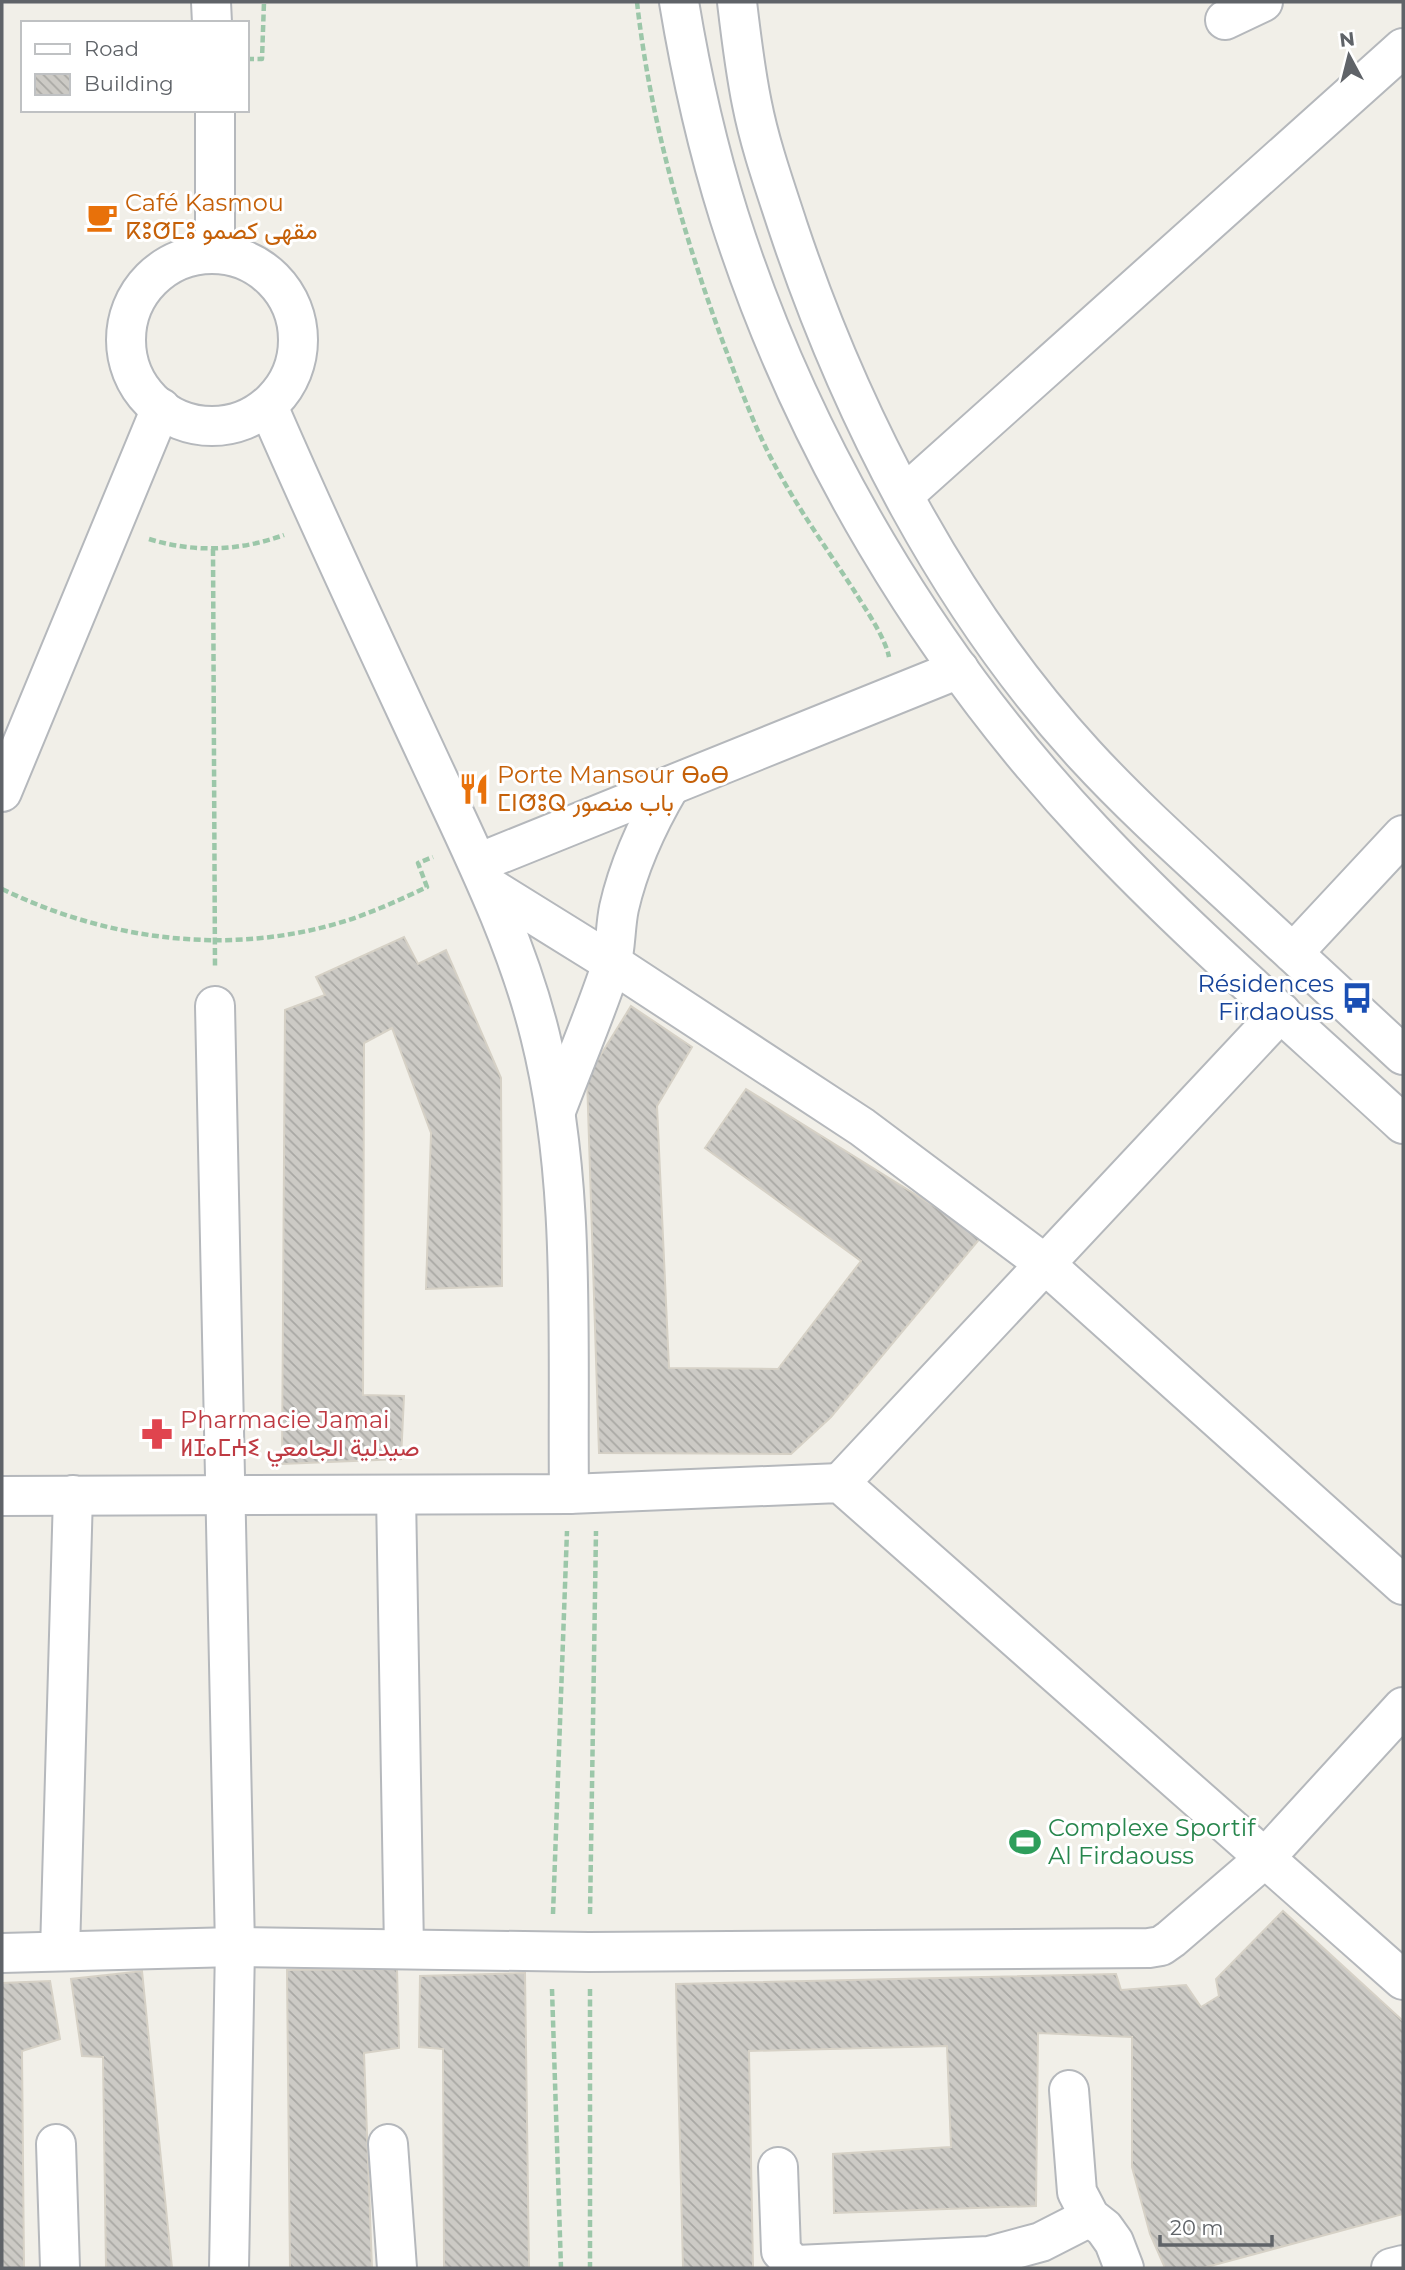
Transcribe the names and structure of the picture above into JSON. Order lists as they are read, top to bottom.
{
  "places": {
    "cafe": ["Café Kasmou ⴽⵓⵚⵎⵓ مقهى كصمو"],
    "restaurant": ["Porte Mansour ⴱⴰⴱ ⵎⵏⵚⵓⵕ باب منصور"],
    "bus stop": ["Résidences Firdaouss"],
    "pharmacy": ["Pharmacie Jamai ⵍⵊⴰⵎⵄⵉ صيدلية الجامعي"],
    "sports": ["Complexe Sportif Al Firdaouss"]
  },
  "legend": ["Road", "Building"],
  "scale_bar": "20 m",
  "north": "top"
}
